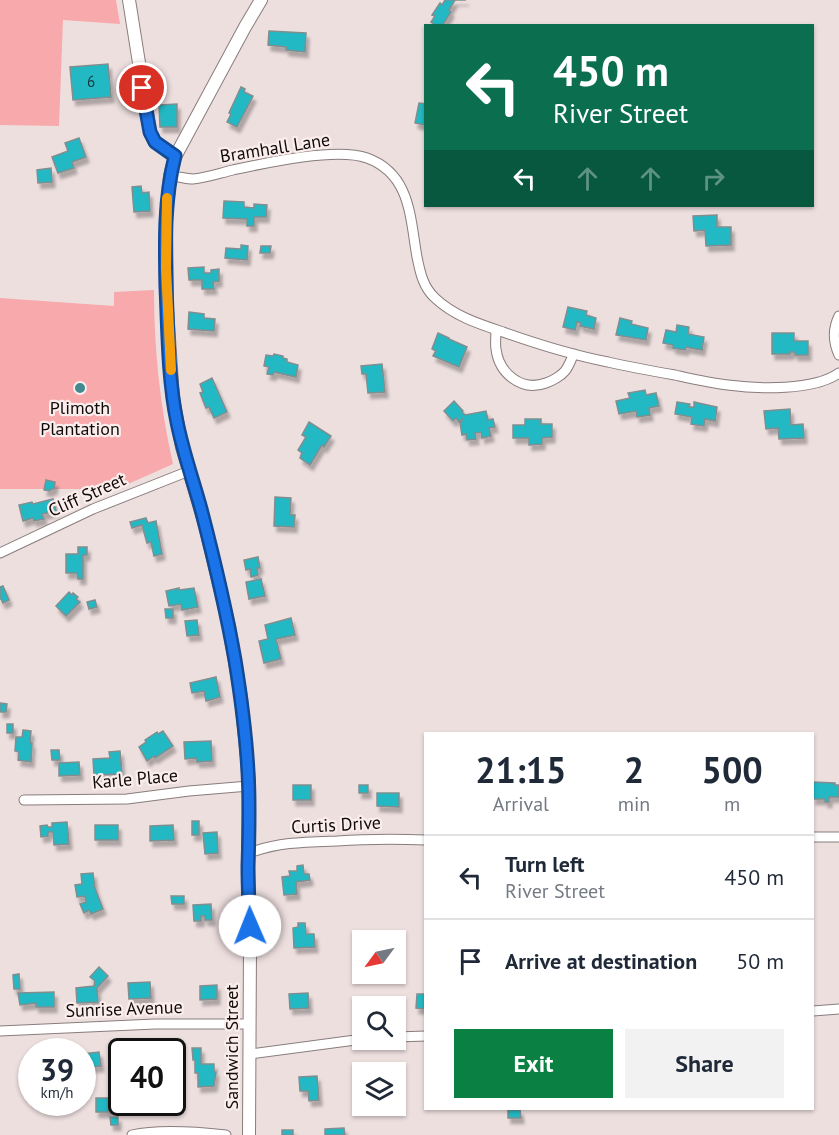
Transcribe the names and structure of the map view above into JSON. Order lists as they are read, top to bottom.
{
  "streets": {
    "street": [
      "Bramhall Lane",
      "Cliff Street",
      "Karle Place",
      "Curtis Drive",
      "Sunrise Avenue",
      "Sandwich Street"
    ]
  },
  "crossings": [
    ["Bramhall Lane", "Sandwich Street"],
    ["Cliff Street", "Sandwich Street"],
    ["Karle Place", "Sandwich Street"],
    ["Curtis Drive", "Sandwich Street"],
    ["Sunrise Avenue", "Sandwich Street"]
  ],
  "places": ["Plimoth Plantation"],
  "house_numbers": ["6"],
  "north": "bottom left",
  "page": {
    "turn": ["450 m", "River Street"],
    "eta": [
      "21:15",
      "Arrival",
      "2",
      "min",
      "500",
      "m"
    ],
    "list": [
      {
        "name": "Turn left",
        "note": "River Street",
        "value": "450 m"
      },
      {
        "name": "Arrive at destination",
        "value": "50 m"
      }
    ],
    "buttons": ["Exit", "Share"],
    "speed": "39 km/h",
    "limit": "40"
  }
}
